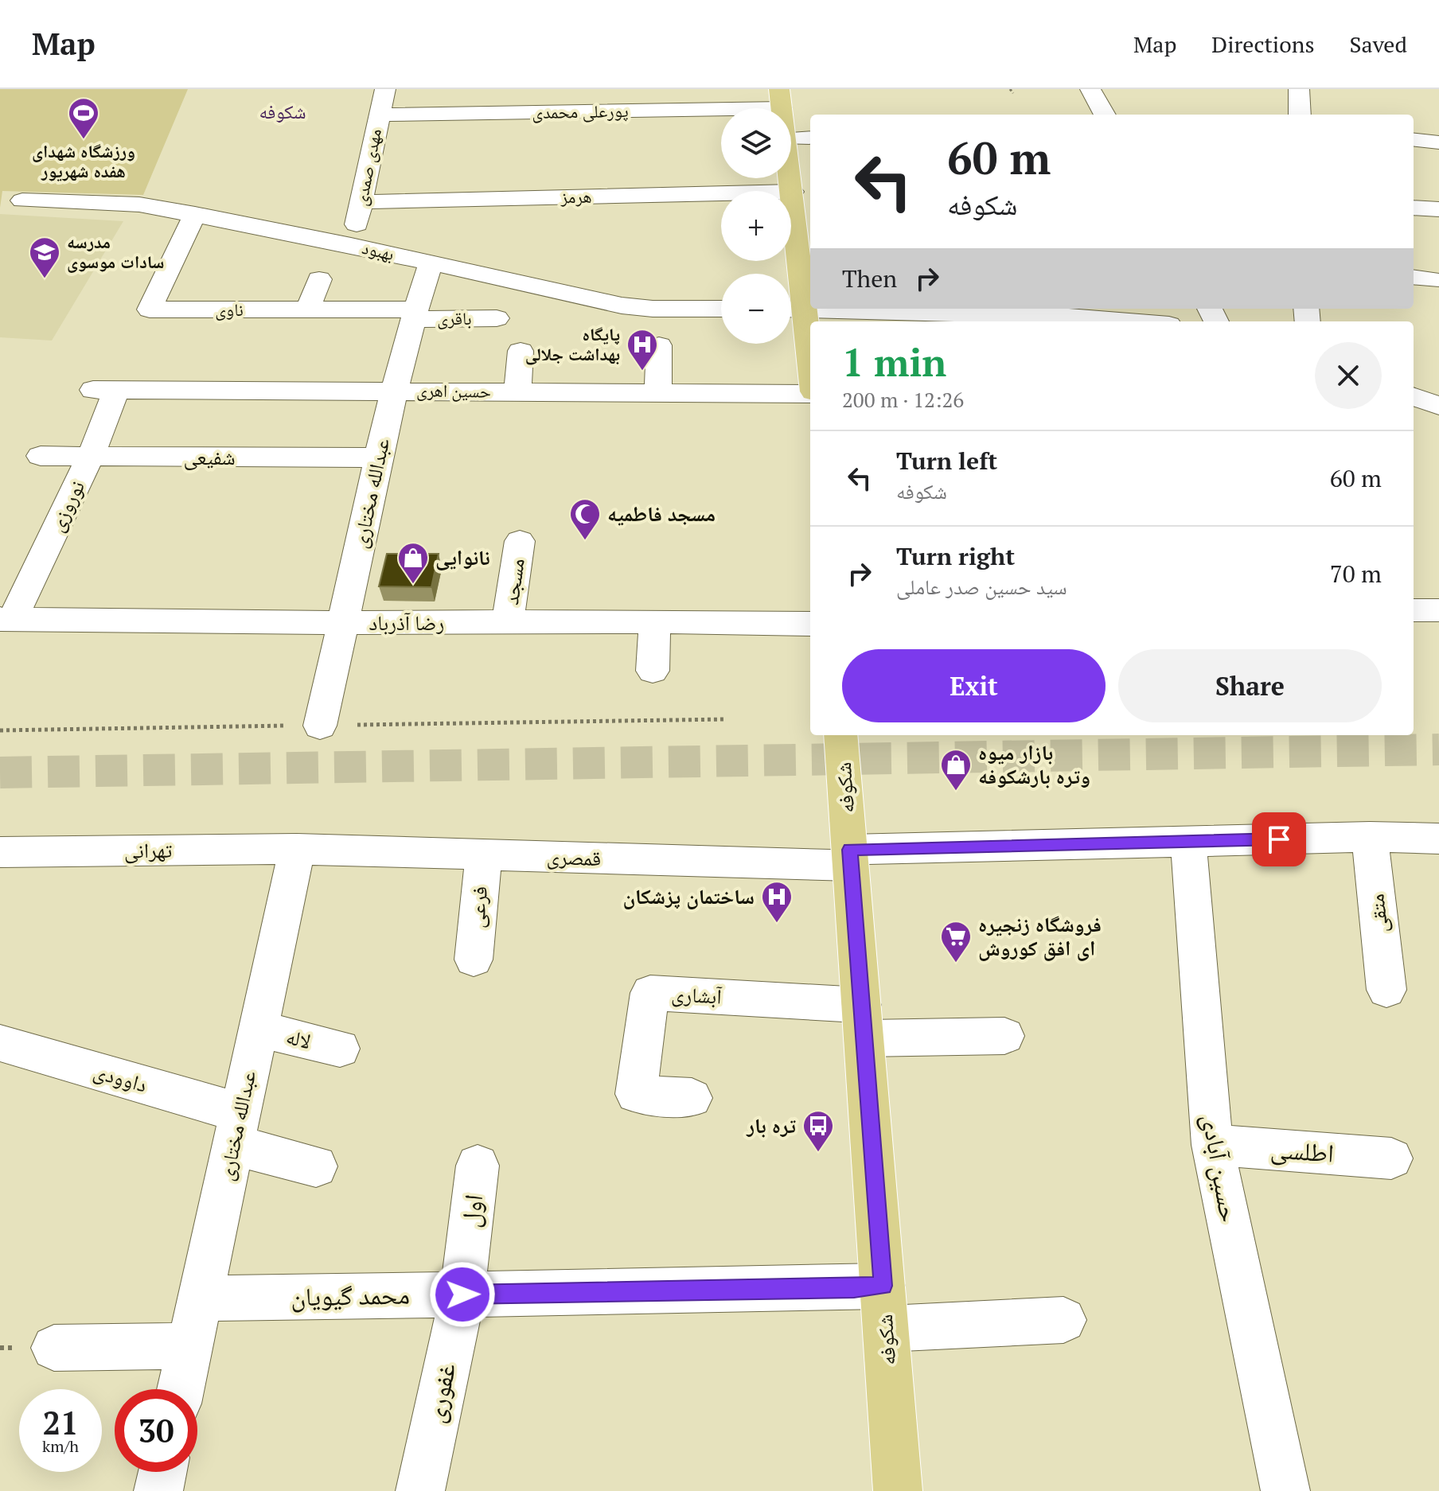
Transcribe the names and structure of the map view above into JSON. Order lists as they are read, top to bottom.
{
  "streets": {
    "main road": ["شکوفه"],
    "street": [
      "پورعلی محمدی",
      "مهدی صمدی",
      "هرمز",
      "بهبود",
      "ناوی",
      "باقری",
      "حسین اهری",
      "شفیعی",
      "عبدالله مختاری",
      "نوروزی",
      "مسجد",
      "رضا آذرباد",
      "تهرانی",
      "قمصری",
      "فرعی",
      "متقی",
      "آبشاری",
      "لاله",
      "داوودی",
      "اطلسی",
      "حسین آبادی",
      "اول",
      "محمد گیویان",
      "غفوری"
    ]
  },
  "crossings": [
    ["پورعلی محمدی", "مهدی صمدی"],
    ["مهدی صمدی", "هرمز"],
    ["مهدی صمدی", "بهبود"],
    ["بهبود", "ناوی"],
    ["بهبود", "عبدالله مختاری"],
    ["ناوی", "باقری"],
    ["ناوی", "عبدالله مختاری"],
    ["باقری", "عبدالله مختاری"],
    ["حسین اهری", "عبدالله مختاری"],
    ["حسین اهری", "نوروزی"],
    ["شفیعی", "عبدالله مختاری"],
    ["شفیعی", "نوروزی"],
    ["عبدالله مختاری", "رضا آذرباد"],
    ["عبدالله مختاری", "تهرانی"],
    ["عبدالله مختاری", "قمصری"],
    ["عبدالله مختاری", "لاله"],
    ["عبدالله مختاری", "داوودی"],
    ["عبدالله مختاری", "محمد گیویان"],
    ["نوروزی", "رضا آذرباد"],
    ["مسجد", "رضا آذرباد"],
    ["شکوفه", "قمصری"],
    ["شکوفه", "آبشاری"],
    ["شکوفه", "محمد گیویان"],
    ["تهرانی", "قمصری"],
    ["قمصری", "فرعی"],
    ["قمصری", "متقی"],
    ["قمصری", "حسین آبادی"],
    ["اطلسی", "حسین آبادی"],
    ["اول", "محمد گیویان"],
    ["اول", "غفوری"],
    ["محمد گیویان", "غفوری"]
  ],
  "districts": ["شکوفه"],
  "places": {
    "sports": ["ورزشگاه شهدای هفده شهریور"],
    "school or university": ["مدرسه سادات موسوی"],
    "hospital": ["پایگاه بهداشت جلالی", "ساختمان پزشکان"],
    "mosque": ["مسجد فاطمیه"],
    "shop": ["نانوایی", "بازار میوه وتره بارشکوفه"],
    "supermarket": ["فروشگاه زنجیره ای افق کوروش"],
    "bus stop": ["تره بار"]
  },
  "page": {
    "header": "Map",
    "nav": ["Map", "Directions", "Saved"],
    "map_buttons": ["+", "−"],
    "turn": ["60 m", "شکوفه"],
    "then": "Then",
    "heading": ["1 min", "200 m · 12:26"],
    "list": [
      {
        "name": "Turn left",
        "note": "شکوفه",
        "value": "60 m"
      },
      {
        "name": "Turn right",
        "note": "سید حسین صدر عاملی",
        "value": "70 m"
      }
    ],
    "buttons": ["Exit", "Share"],
    "speed": "21 km/h",
    "limit": "30"
  }
}
